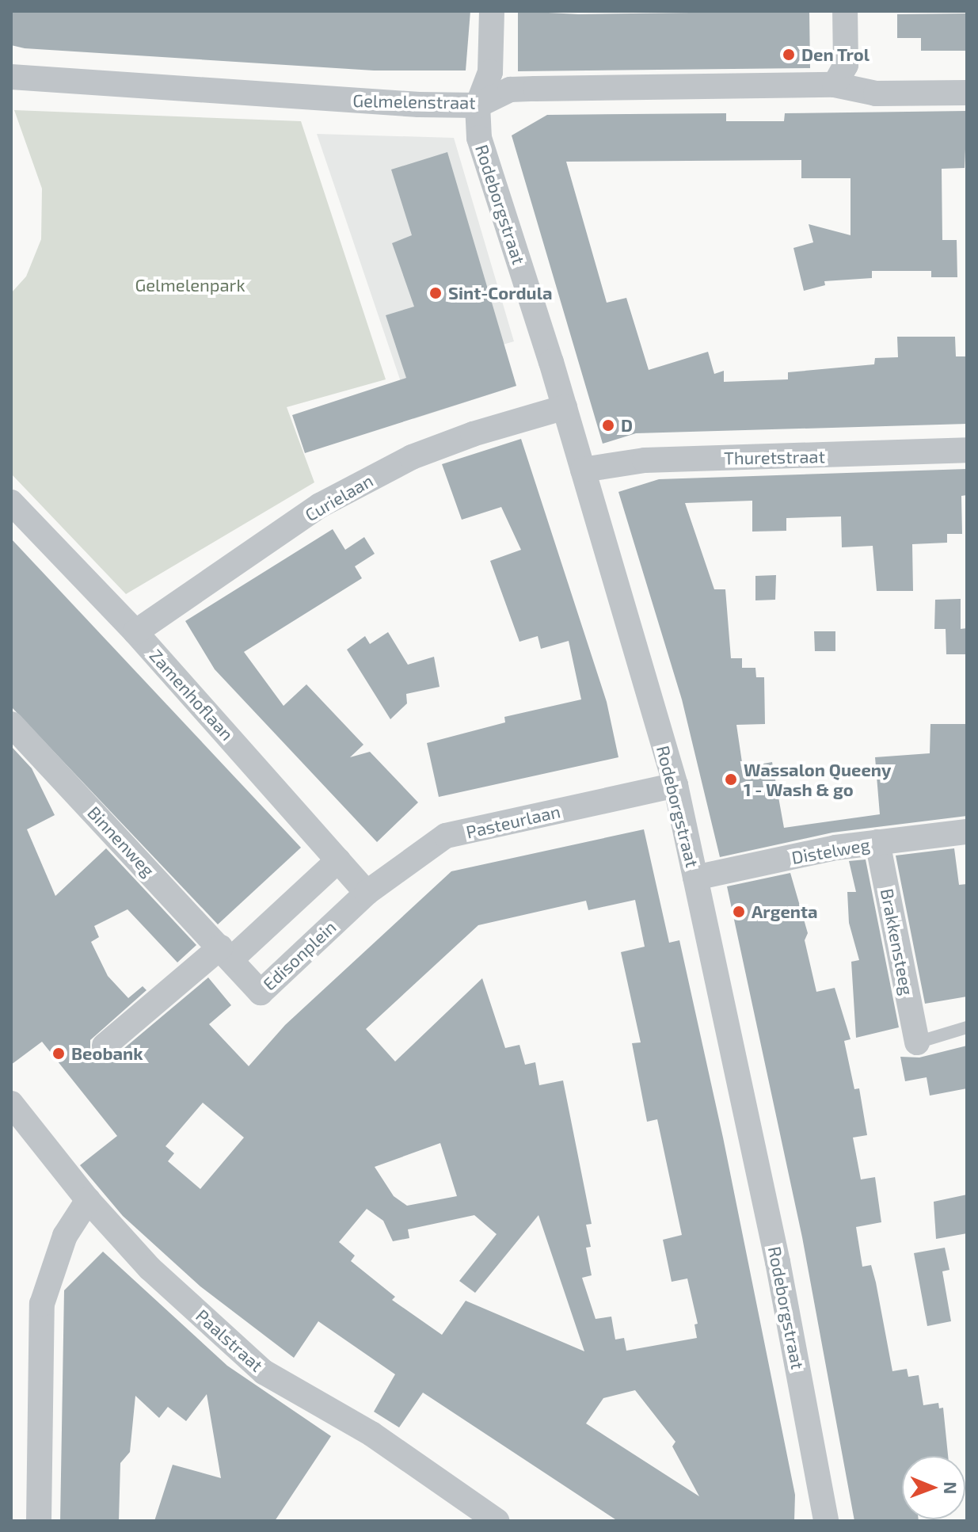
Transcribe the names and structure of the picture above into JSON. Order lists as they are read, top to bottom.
{
  "streets": {
    "street": [
      "Gelmelenstraat",
      "Rodeborgstraat",
      "Thuretstraat",
      "Curielaan",
      "Zamenhoflaan",
      "Pasteurlaan",
      "Binnenweg",
      "Distelweg",
      "Brakkensteeg",
      "Edisonplein",
      "Paalstraat"
    ]
  },
  "crossings": [
    ["Gelmelenstraat", "Rodeborgstraat"],
    ["Rodeborgstraat", "Thuretstraat"],
    ["Rodeborgstraat", "Curielaan"],
    ["Rodeborgstraat", "Pasteurlaan"],
    ["Rodeborgstraat", "Distelweg"],
    ["Curielaan", "Zamenhoflaan"],
    ["Zamenhoflaan", "Pasteurlaan"],
    ["Zamenhoflaan", "Edisonplein"],
    ["Pasteurlaan", "Edisonplein"],
    ["Binnenweg", "Edisonplein"],
    ["Distelweg", "Brakkensteeg"]
  ],
  "parks": ["Gelmelenpark"],
  "places": [
    "Den Trol",
    "Sint-Cordula",
    "D",
    "Wassalon Queeny 1 - Wash & go",
    "Argenta",
    "Beobank"
  ],
  "north": "right"
}
